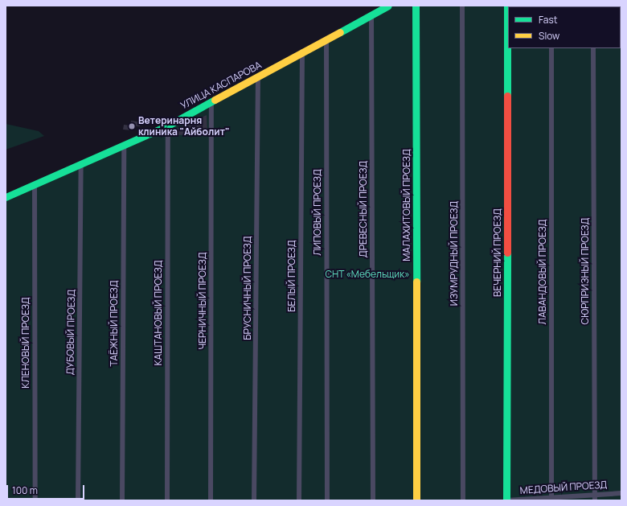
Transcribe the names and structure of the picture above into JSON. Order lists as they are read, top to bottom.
{
  "streets": {
    "street": [
      "УЛИЦА КАСПАРОВА",
      "МАЛАХИТОВЫЙ ПРОЕЗД",
      "ДРЕВЕСНЫЙ ПРОЕЗД",
      "ЛИПОВЫЙ ПРОЕЗД",
      "ВЕЧЕРНИЙ ПРОЕЗД",
      "ИЗУМРУДНЫЙ ПРОЕЗД",
      "СЮРПРИЗНЫЙ ПРОЕЗД",
      "ЛАВАНДОВЫЙ ПРОЕЗД",
      "БЕЛЫЙ ПРОЕЗД",
      "БРУСНИЧНЫЙ ПРОЕЗД",
      "ЧЕРНИЧНЫЙ ПРОЕЗД",
      "КАШТАНОВЫЙ ПРОЕЗД",
      "ТАЁЖНЫЙ ПРОЕЗД",
      "ДУБОВЫЙ ПРОЕЗД",
      "КЛЕНОВЫЙ ПРОЕЗД",
      "МЕДОВЫЙ ПРОЕЗД"
    ]
  },
  "crossings": [
    ["УЛИЦА КАСПАРОВА", "ДРЕВЕСНЫЙ ПРОЕЗД"],
    ["УЛИЦА КАСПАРОВА", "ЛИПОВЫЙ ПРОЕЗД"],
    ["УЛИЦА КАСПАРОВА", "БЕЛЫЙ ПРОЕЗД"],
    ["УЛИЦА КАСПАРОВА", "БРУСНИЧНЫЙ ПРОЕЗД"],
    ["УЛИЦА КАСПАРОВА", "ЧЕРНИЧНЫЙ ПРОЕЗД"],
    ["УЛИЦА КАСПАРОВА", "КАШТАНОВЫЙ ПРОЕЗД"],
    ["УЛИЦА КАСПАРОВА", "ТАЁЖНЫЙ ПРОЕЗД"],
    ["УЛИЦА КАСПАРОВА", "ДУБОВЫЙ ПРОЕЗД"],
    ["УЛИЦА КАСПАРОВА", "КЛЕНОВЫЙ ПРОЕЗД"],
    ["ВЕЧЕРНИЙ ПРОЕЗД", "МЕДОВЫЙ ПРОЕЗД"],
    ["СЮРПРИЗНЫЙ ПРОЕЗД", "МЕДОВЫЙ ПРОЕЗД"],
    ["ЛАВАНДОВЫЙ ПРОЕЗД", "МЕДОВЫЙ ПРОЕЗД"]
  ],
  "parks": ["СНТ «Мебельщик»"],
  "places": ["Ветеринарня клиника \"Айболит\""],
  "legend": ["Fast", "Slow"],
  "scale_bar": "100 m"
}
